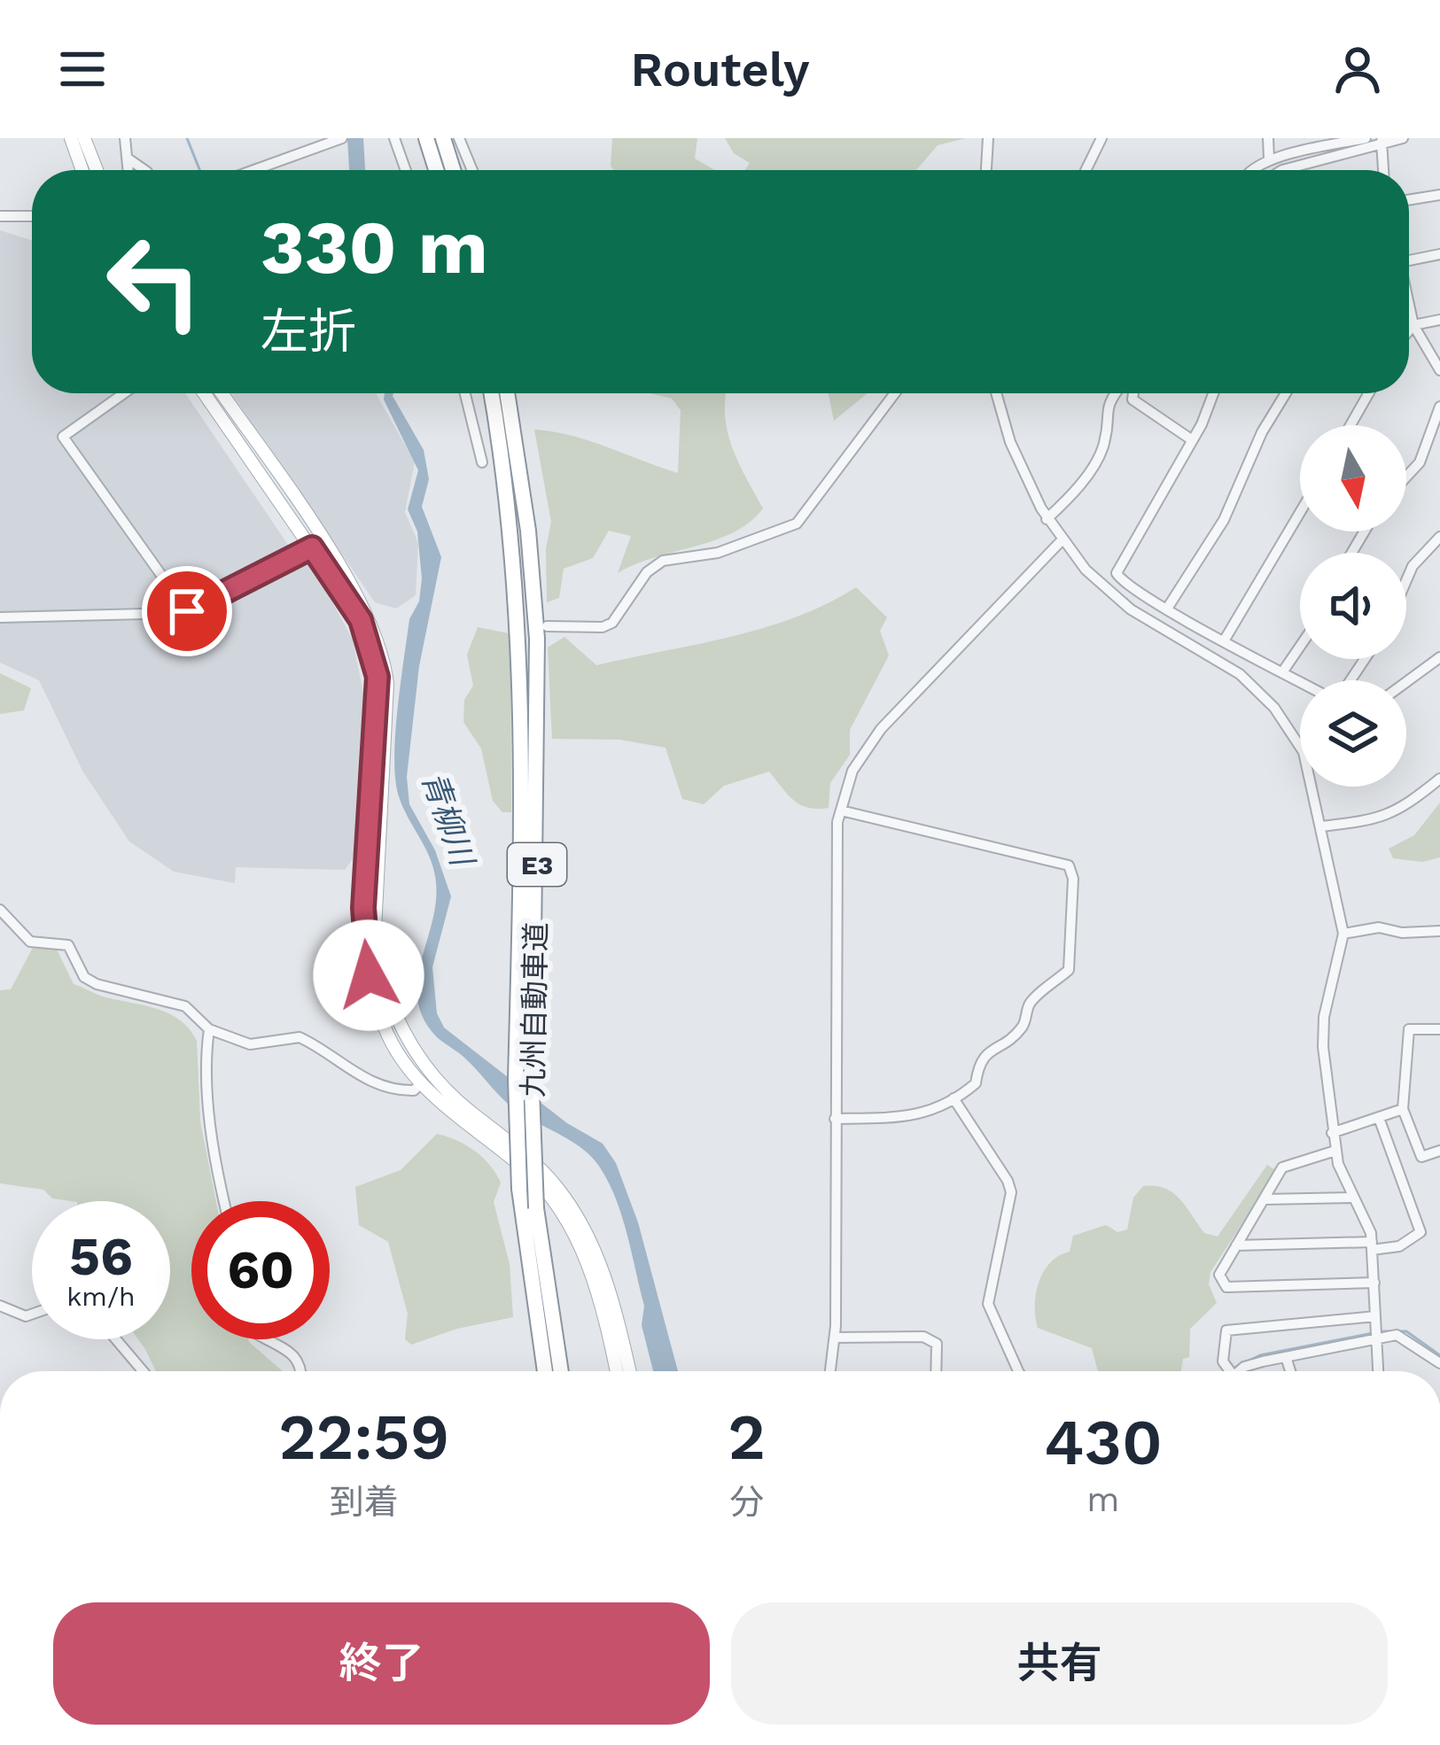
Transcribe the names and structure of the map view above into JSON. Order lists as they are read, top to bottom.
{
  "streets": {
    "highway": ["E3", "九州自動車道"]
  },
  "water": ["青柳川"],
  "north": "bottom",
  "page": {
    "header": "Routely",
    "turn": ["330 m", "左折"],
    "speed": "56 km/h",
    "limit": "60",
    "eta": [
      "22:59",
      "到着",
      "2",
      "分",
      "430",
      "m"
    ],
    "buttons": ["終了", "共有"]
  }
}
